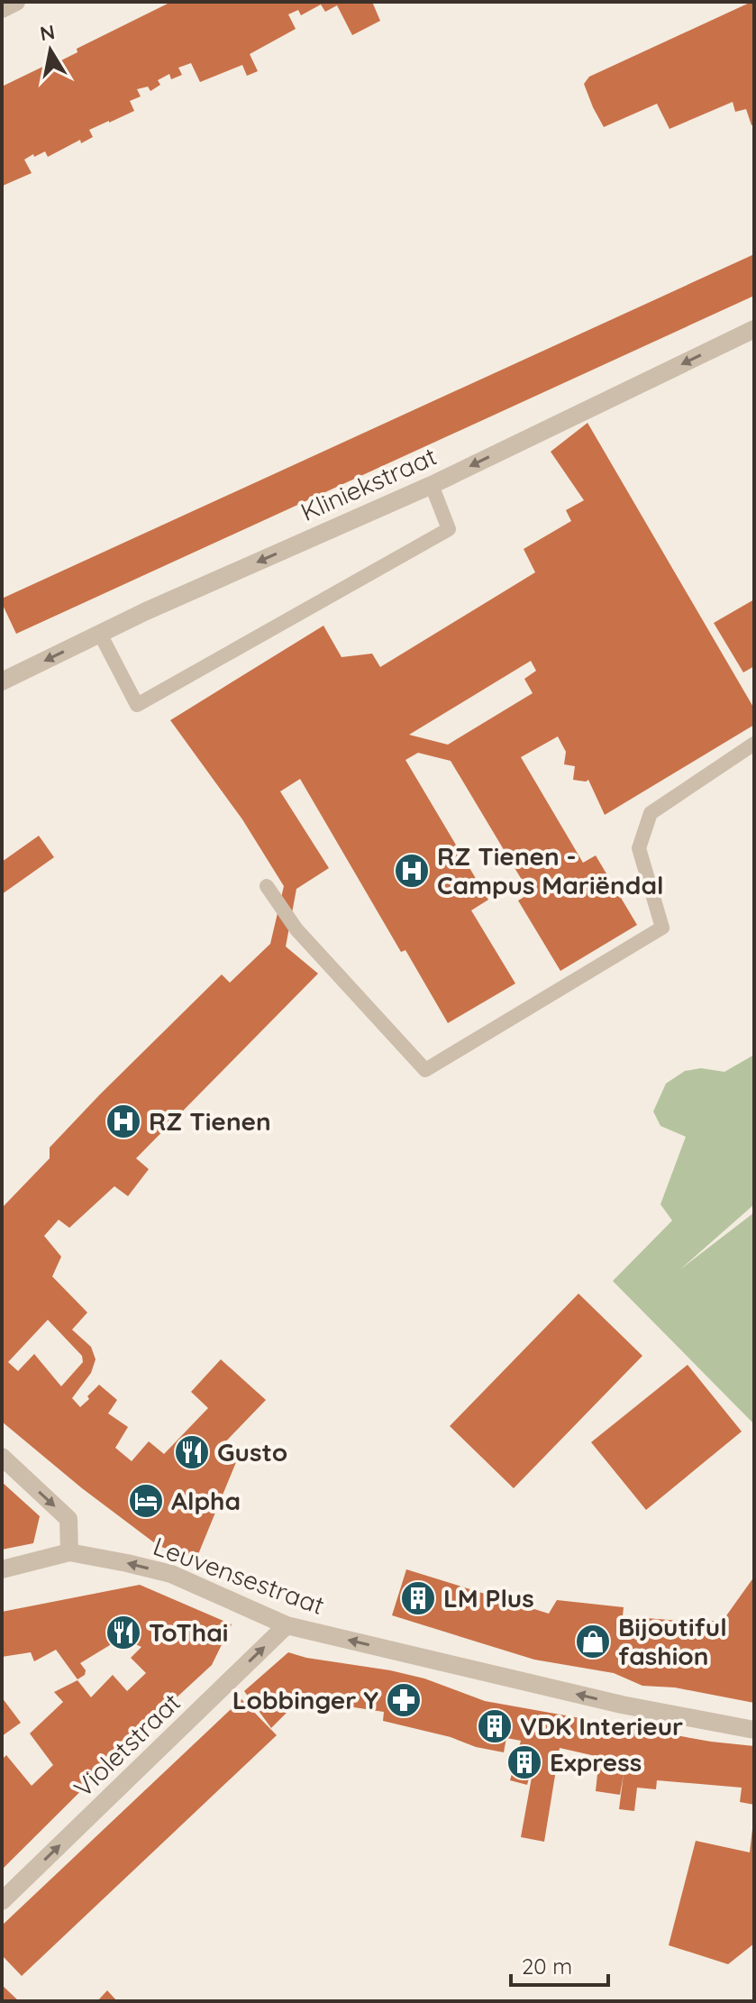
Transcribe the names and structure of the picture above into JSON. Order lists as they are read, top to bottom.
{
  "streets": {
    "street": ["Kliniekstraat", "Leuvensestraat", "Violetstraat"]
  },
  "crossings": [
    ["Leuvensestraat", "Violetstraat"]
  ],
  "one_way": ["Kliniekstraat", "Leuvensestraat", "Violetstraat"],
  "places": {
    "hospital": ["RZ Tienen - Campus Mariëndal", "RZ Tienen"],
    "restaurant": ["Gusto", "ToThai"],
    "hotel": ["Alpha"],
    "building": ["LM Plus", "VDK Interieur", "Express"],
    "shop": ["Bijoutiful fashion"],
    "pharmacy": ["Lobbinger Y"]
  },
  "scale_bar": "20 m",
  "north": "top"
}
